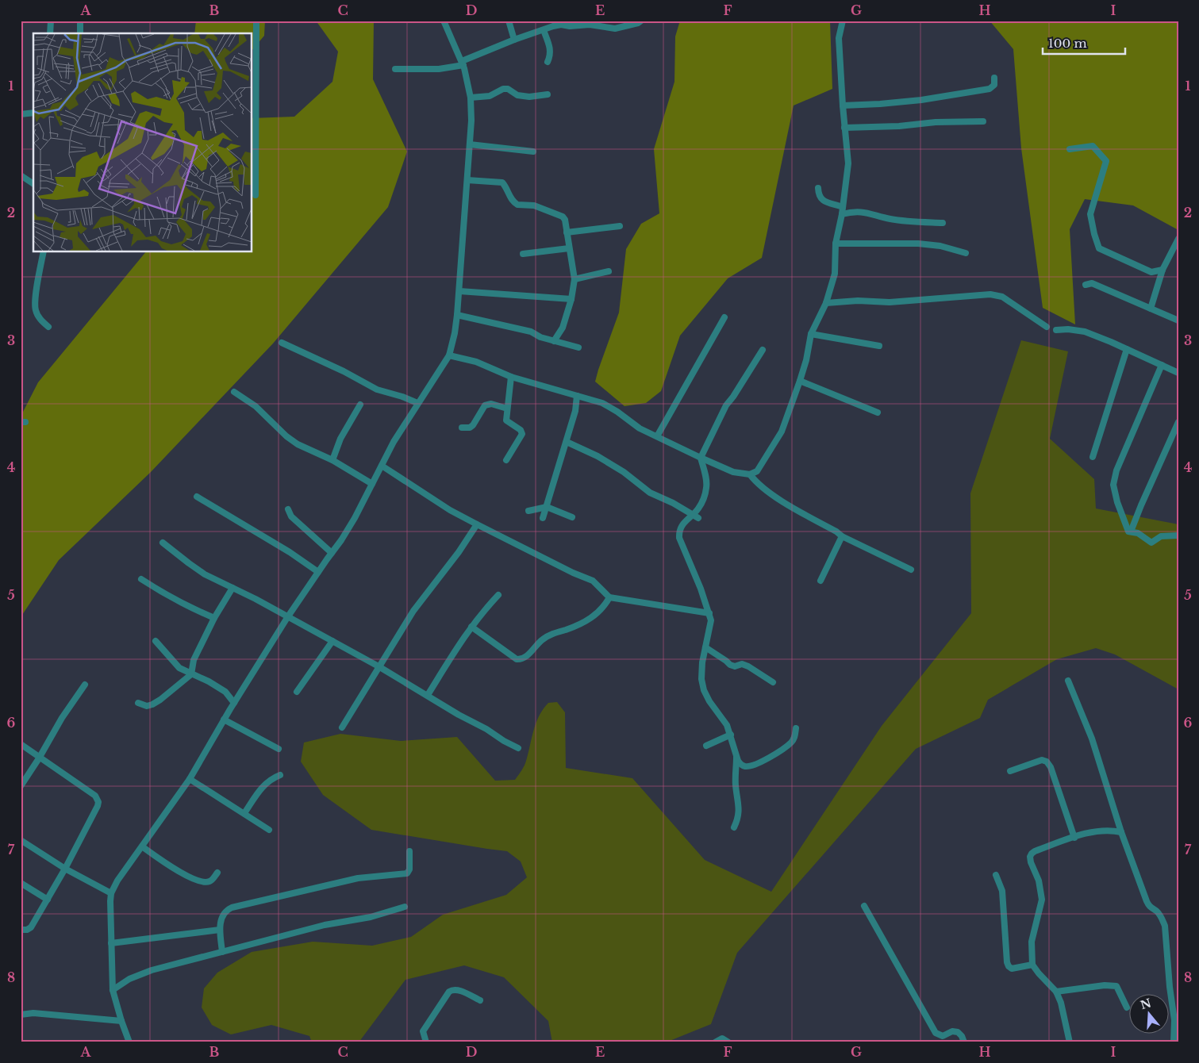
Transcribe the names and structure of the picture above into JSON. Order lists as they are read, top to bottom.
{
  "scale_bar": "100 m",
  "north": "top",
  "grid": {
    "columns": [
      "A",
      "B",
      "C",
      "D",
      "E",
      "F",
      "G",
      "H",
      "I"
    ],
    "rows": [
      "1",
      "2",
      "3",
      "4",
      "5",
      "6",
      "7",
      "8"
    ]
  }
}
